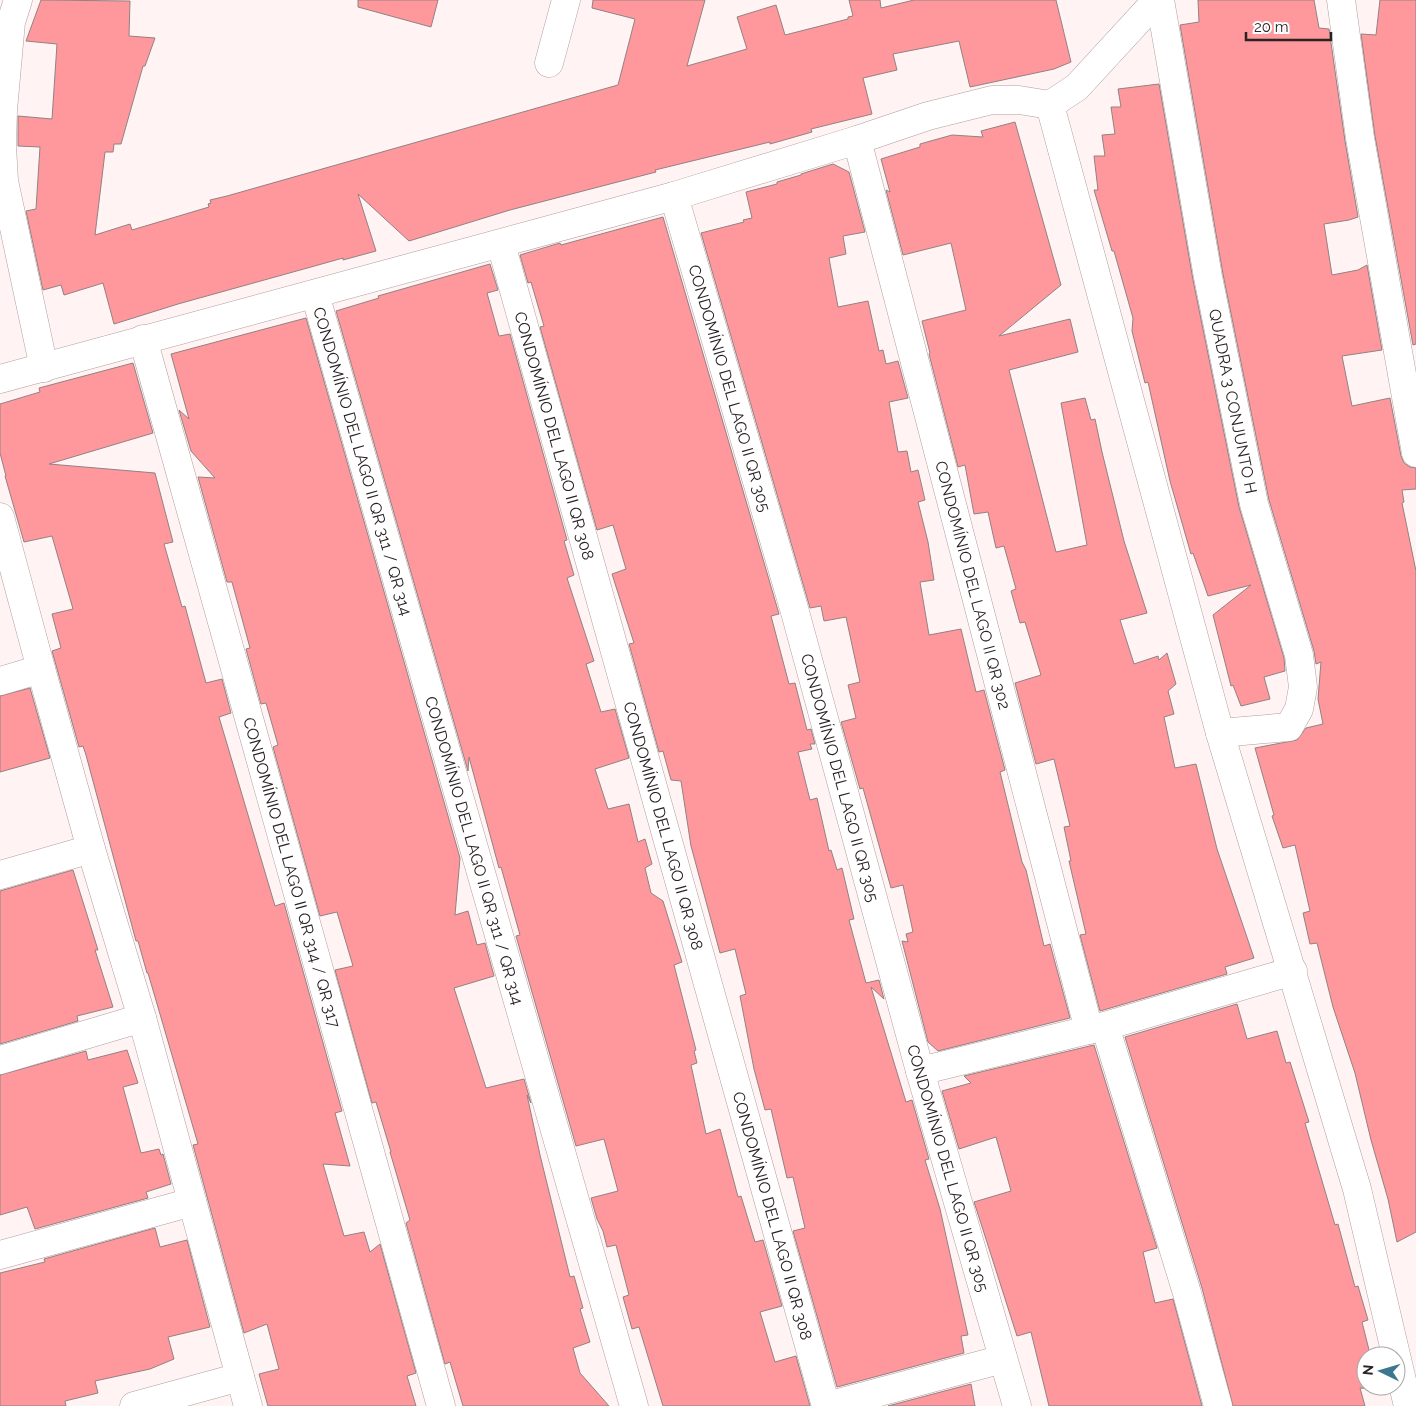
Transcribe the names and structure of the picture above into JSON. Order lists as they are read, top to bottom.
{
  "streets": {
    "street": [
      "CONDOMÍNIO DEL LAGO II QR 305",
      "QUADRA 3 CONJUNTO H",
      "CONDOMÍNIO DEL LAGO II QR 308",
      "CONDOMÍNIO DEL LAGO II QR 311 / QR 314",
      "CONDOMÍNIO DEL LAGO II QR 302",
      "CONDOMÍNIO DEL LAGO II QR 314 / QR 317"
    ]
  },
  "scale_bar": "20 m",
  "north": "left"
}
